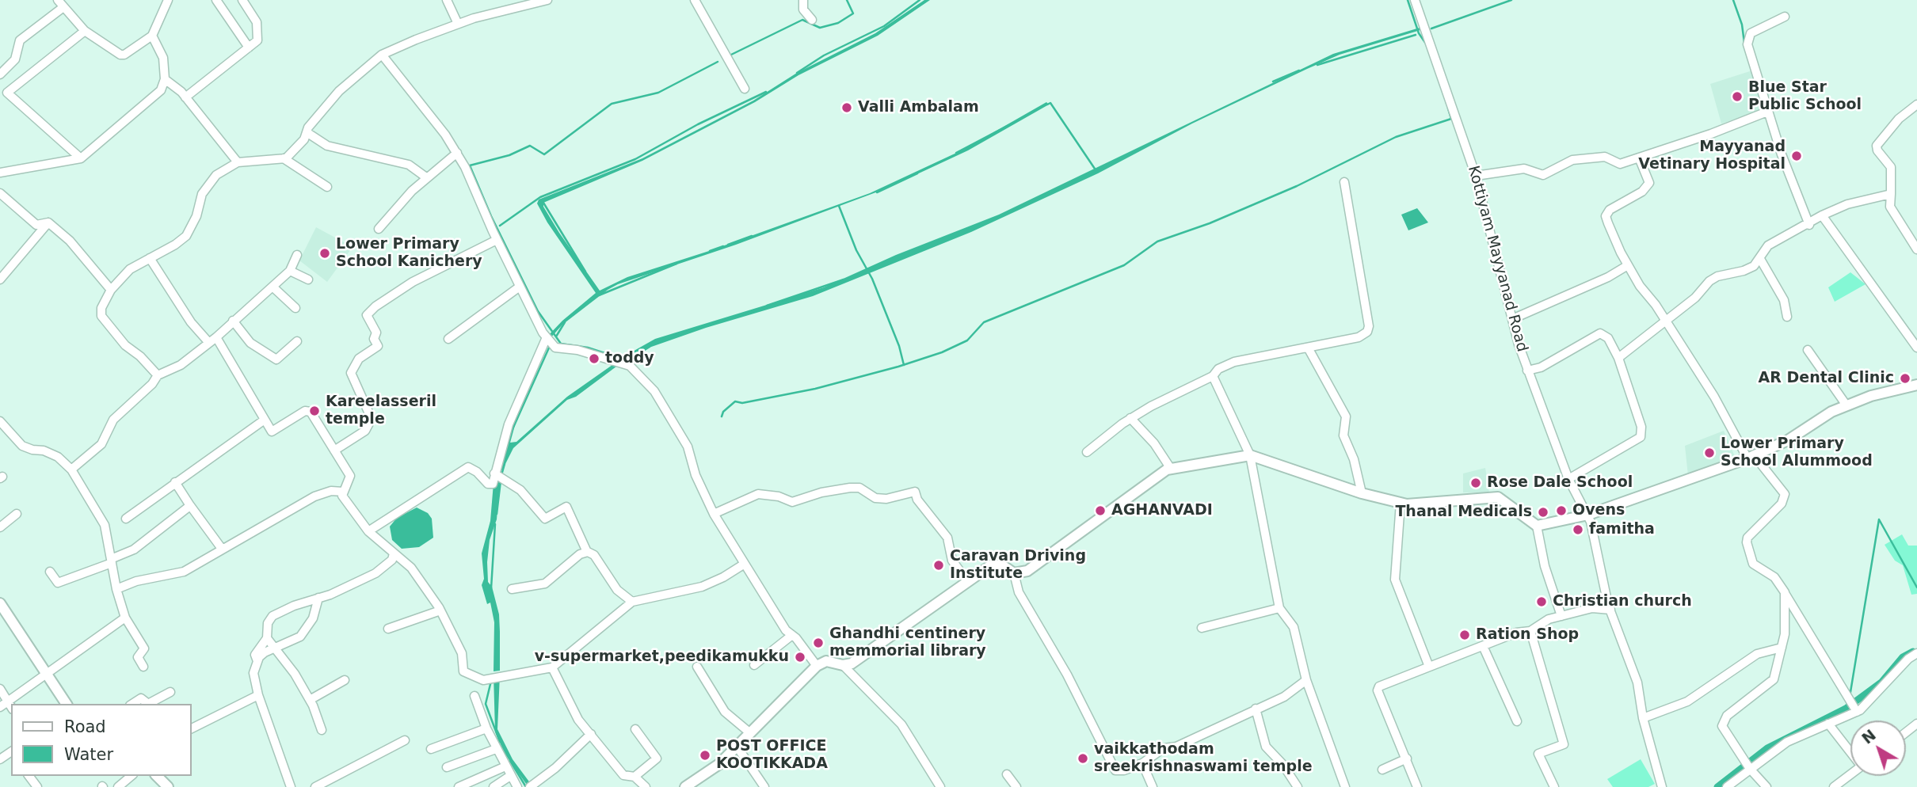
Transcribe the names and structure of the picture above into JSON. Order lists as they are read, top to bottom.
{
  "streets": {
    "street": ["Kottiyam Mayyanad Road"]
  },
  "places": [
    "Blue Star Public School",
    "Valli Ambalam",
    "Mayyanad Vetinary Hospital",
    "Lower Primary School Kanichery",
    "toddy",
    "AR Dental Clinic",
    "Kareelasseril temple",
    "Lower Primary School Alummood",
    "Rose Dale School",
    "AGHANVADI",
    "Ovens",
    "Thanal Medicals",
    "famitha",
    "Caravan Driving Institute",
    "Christian church",
    "Ration Shop",
    "Ghandhi centinery memmorial library",
    "v-supermarket,peedikamukku",
    "POST OFFICE KOOTIKKADA",
    "vaikkathodam sreekrishnaswami temple"
  ],
  "legend": ["Road", "Water"],
  "north": "top left"
}
